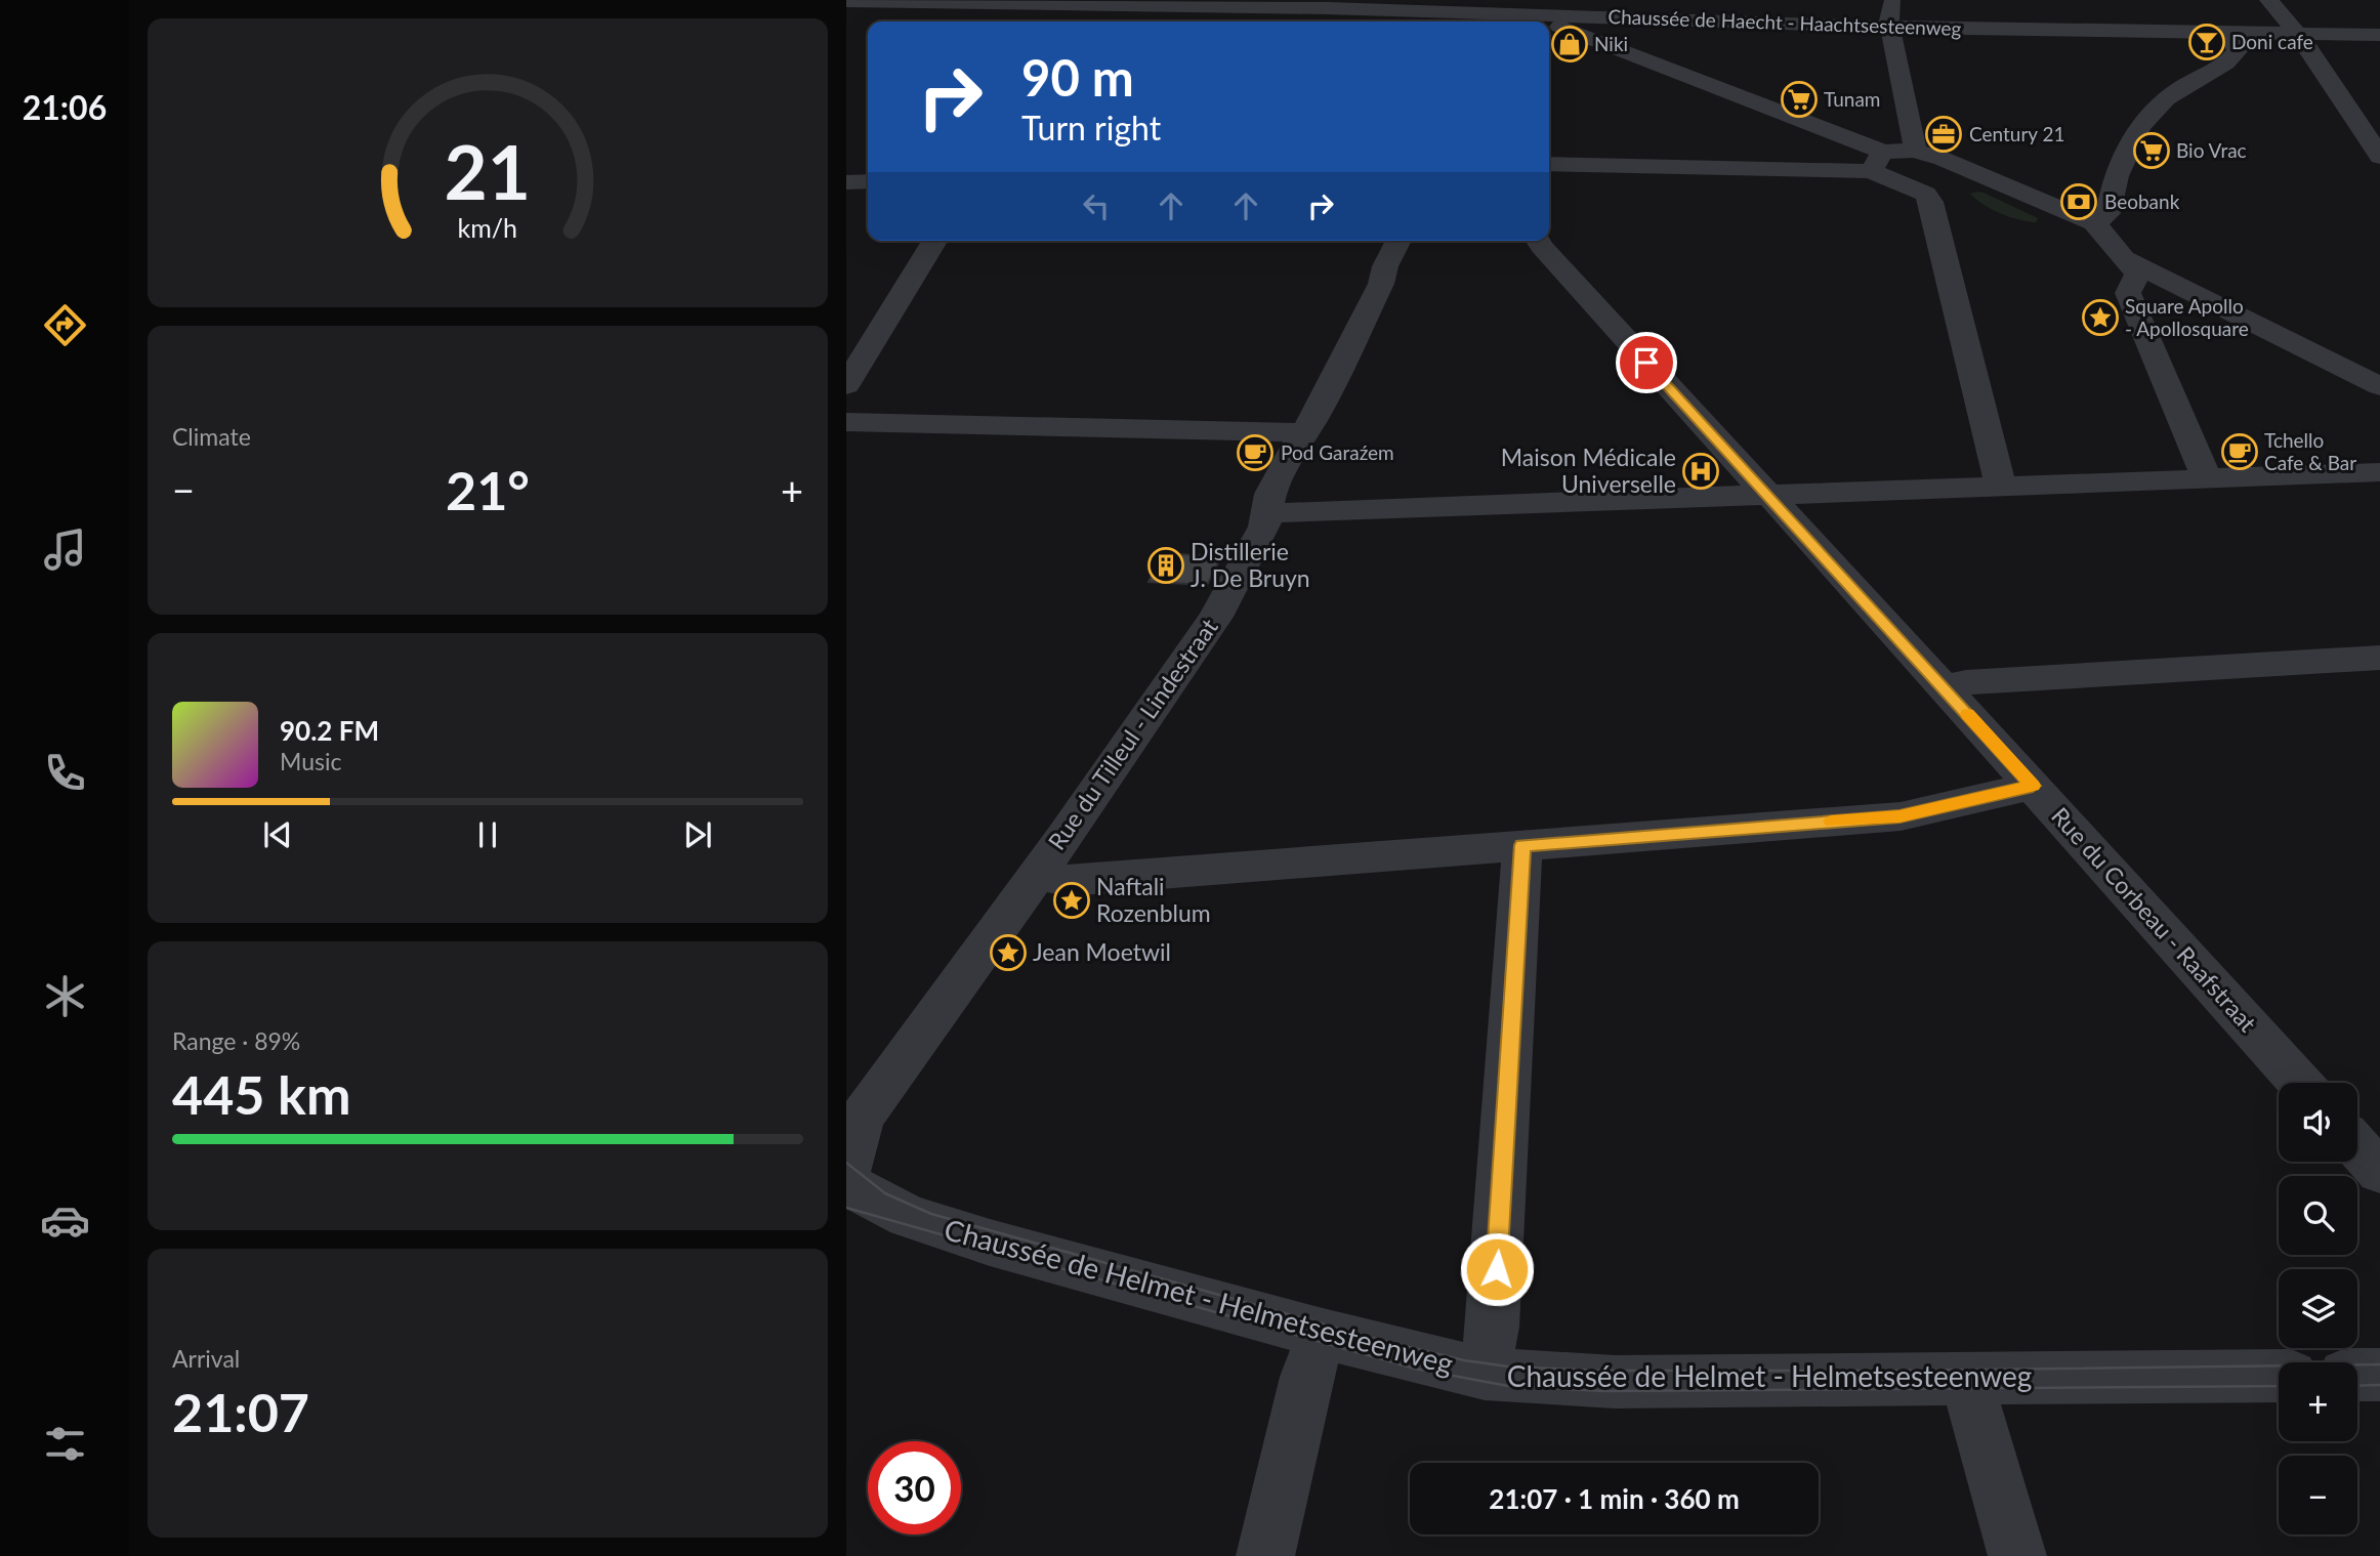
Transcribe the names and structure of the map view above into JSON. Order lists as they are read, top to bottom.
{
  "streets": {
    "street": [
      "Chaussée de Haecht - Haachtsesteenweg",
      "Rue du Tilleul - Lindestraat",
      "Rue du Corbeau - Raafstraat",
      "Chaussée de Helmet - Helmetsesteenweg"
    ]
  },
  "places": {
    "bar": ["Doni cafe"],
    "shop": ["Niki"],
    "supermarket": ["Tunam", "Bio Vrac"],
    "office": ["Century 21"],
    "bank": ["Beobank"],
    "place": ["Square Apollo - Apollosquare", "Naftali Rozenblum", "Jean Moetwil"],
    "cafe": ["Tchello Cafe & Bar", "Pod Garaźem"],
    "hospital": ["Maison Médicale Universelle"],
    "building": ["Distillerie J. De Bruyn"]
  },
  "page": {
    "tabs": "21:06",
    "turn": ["90 m", "Turn right"],
    "tile": [
      "Climate",
      ["Range · 89%", "445 km"],
      ["Arrival", "21:07"]
    ],
    "heat": ["−", "21°", "+"],
    "song": ["90.2 FM", "Music"],
    "map_buttons": ["+", "−"],
    "limit": "30",
    "trip": "21:07 · 1 min · 360 m",
    "gauge": ["21", "km/h"]
  }
}
